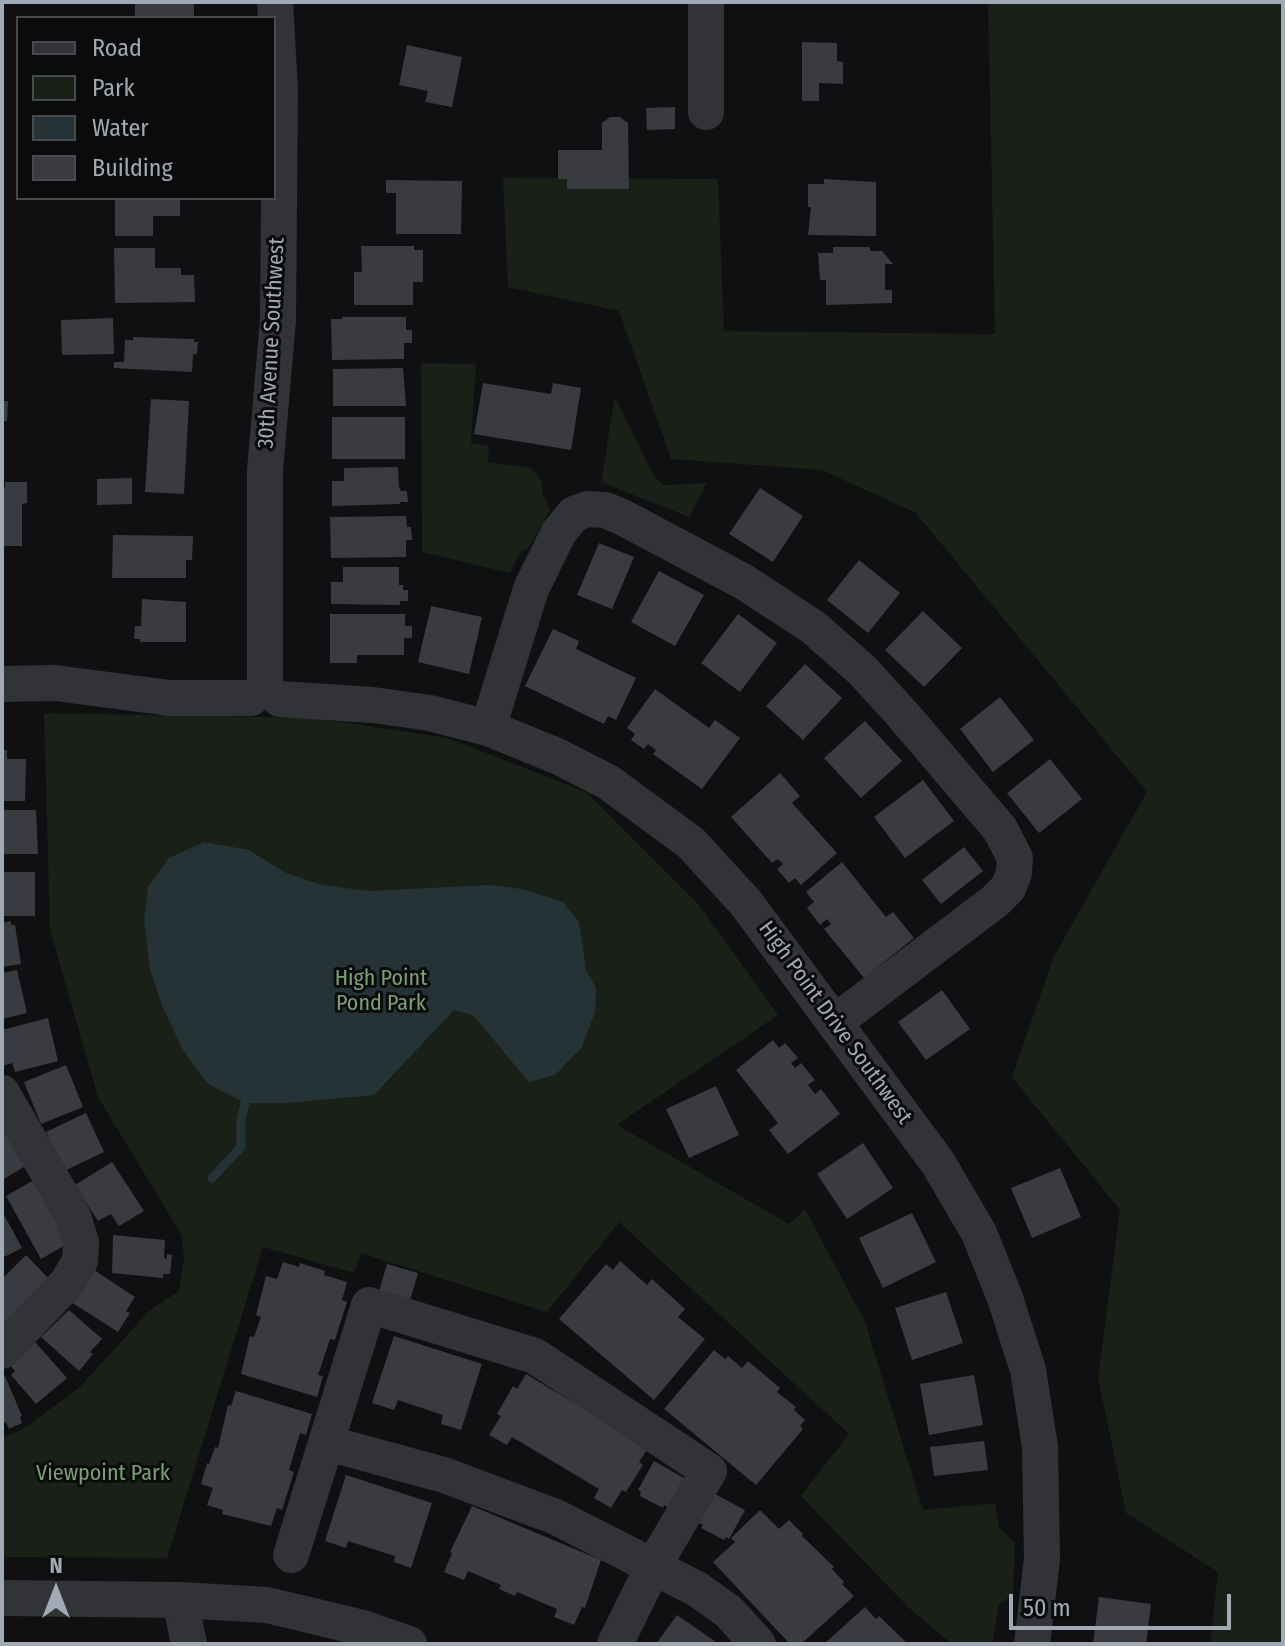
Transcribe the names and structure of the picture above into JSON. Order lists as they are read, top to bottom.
{
  "streets": {
    "street": ["30th Avenue Southwest", "High Point Drive Southwest"]
  },
  "crossings": [
    ["30th Avenue Southwest", "High Point Drive Southwest"]
  ],
  "parks": ["High Point Pond Park", "Viewpoint Park"],
  "legend": [
    "Road",
    "Park",
    "Water",
    "Building"
  ],
  "scale_bar": "50 m",
  "north": "top"
}
